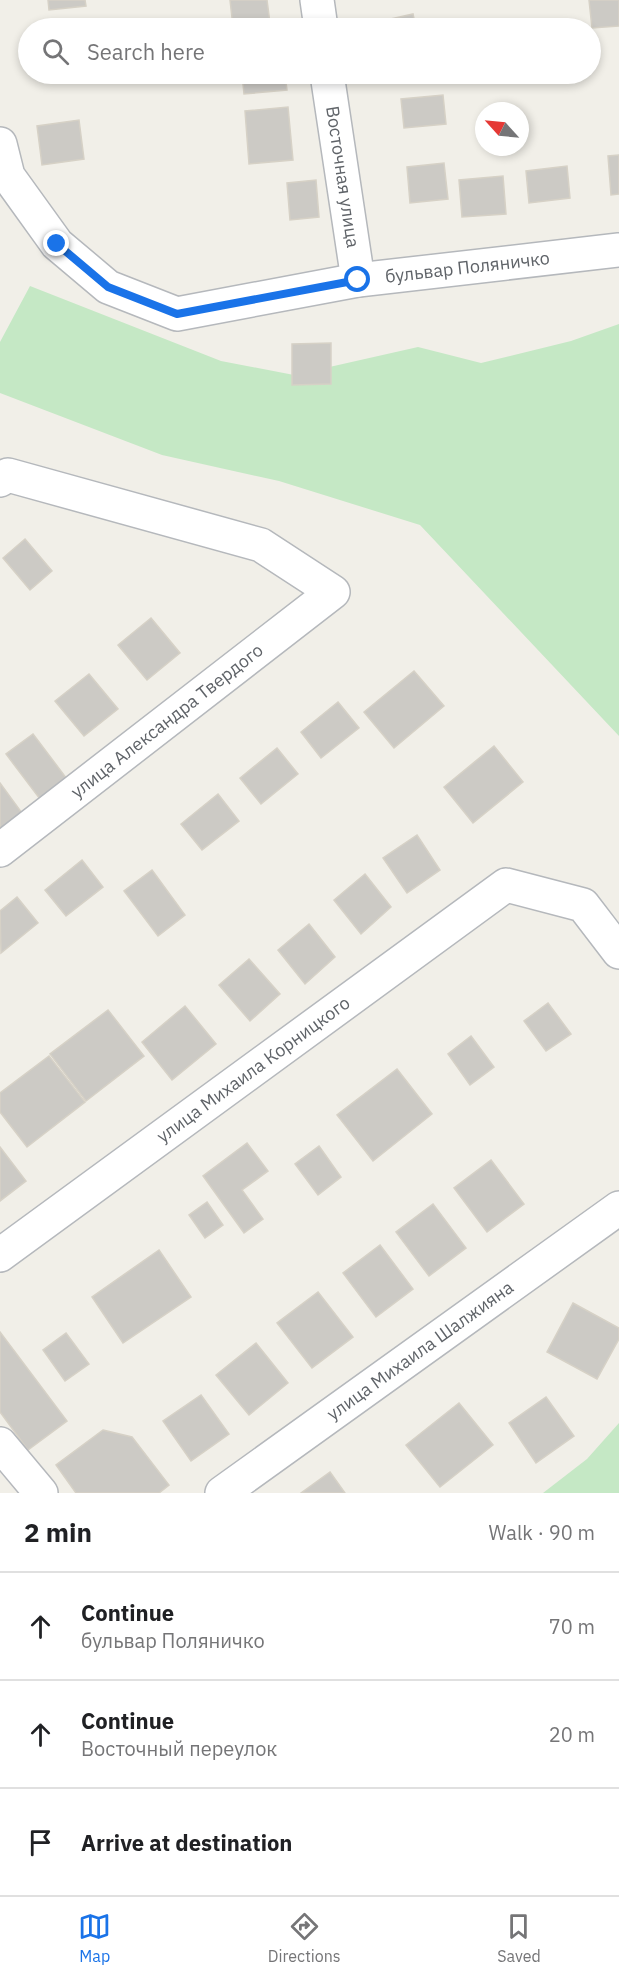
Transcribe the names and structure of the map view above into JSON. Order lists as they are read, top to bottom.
{
  "streets": {
    "street": [
      "Восточная улица",
      "бульвар Поляничко",
      "улица Александра Твердого",
      "улица Михаила Корницкого",
      "улица Михаила Шалжияна"
    ]
  },
  "crossings": [
    ["Восточная улица", "бульвар Поляничко"]
  ],
  "north": "top left",
  "page": {
    "search": "Search here",
    "heading": ["2 min", "Walk · 90 m"],
    "list": [
      ["Continue", "бульвар Поляничко", "70 m"],
      ["Continue", "Восточный переулок", "20 m"],
      "Arrive at destination"
    ],
    "nav": ["Map", "Directions", "Saved"]
  }
}
